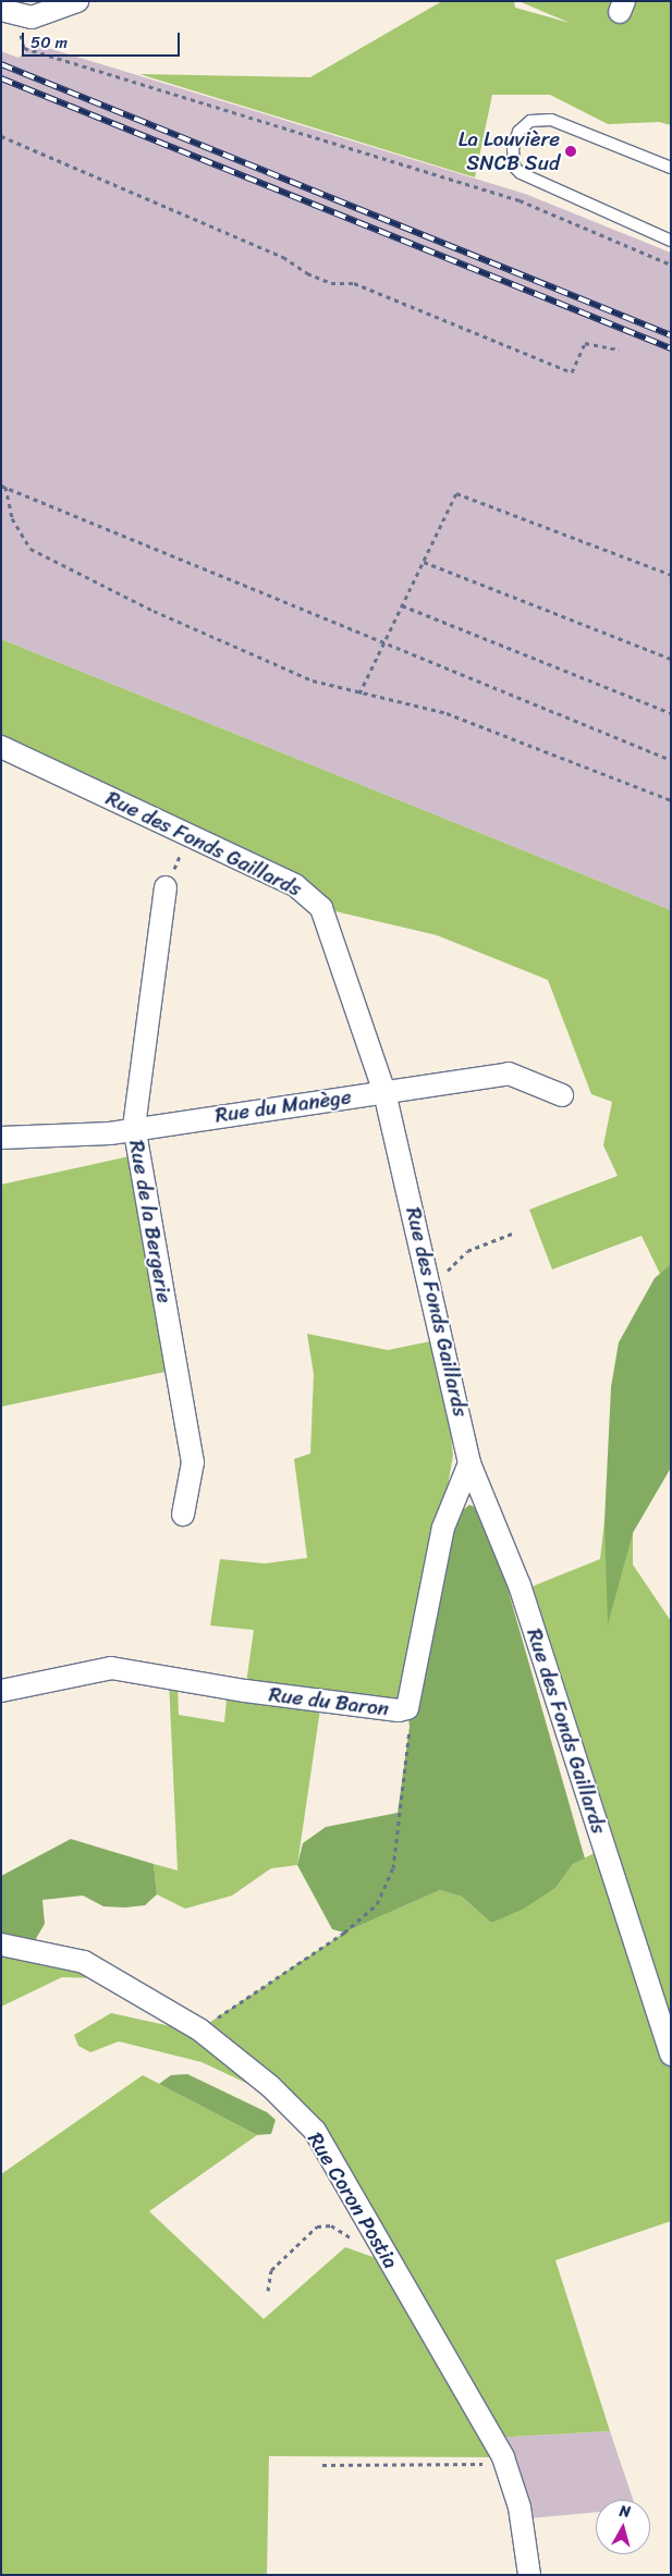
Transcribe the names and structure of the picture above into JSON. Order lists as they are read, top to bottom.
{
  "streets": {
    "street": [
      "Rue des Fonds Gaillards",
      "Rue du Manège",
      "Rue de la Bergerie",
      "Rue du Baron",
      "Rue Coron Postia"
    ]
  },
  "crossings": [
    ["Rue des Fonds Gaillards", "Rue du Manège"],
    ["Rue des Fonds Gaillards", "Rue du Baron"],
    ["Rue du Manège", "Rue de la Bergerie"]
  ],
  "places": ["La Louvière SNCB Sud"],
  "scale_bar": "50 m",
  "north": "top"
}
